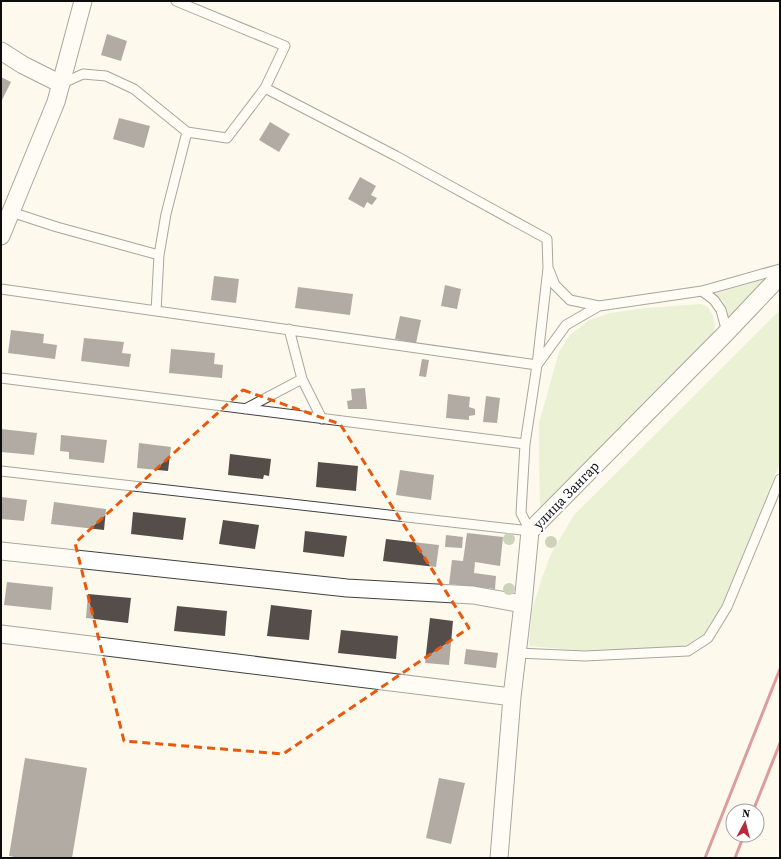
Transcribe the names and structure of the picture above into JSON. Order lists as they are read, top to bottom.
{
  "streets": {
    "street": ["улица Зангар"]
  },
  "north": "top"
}
